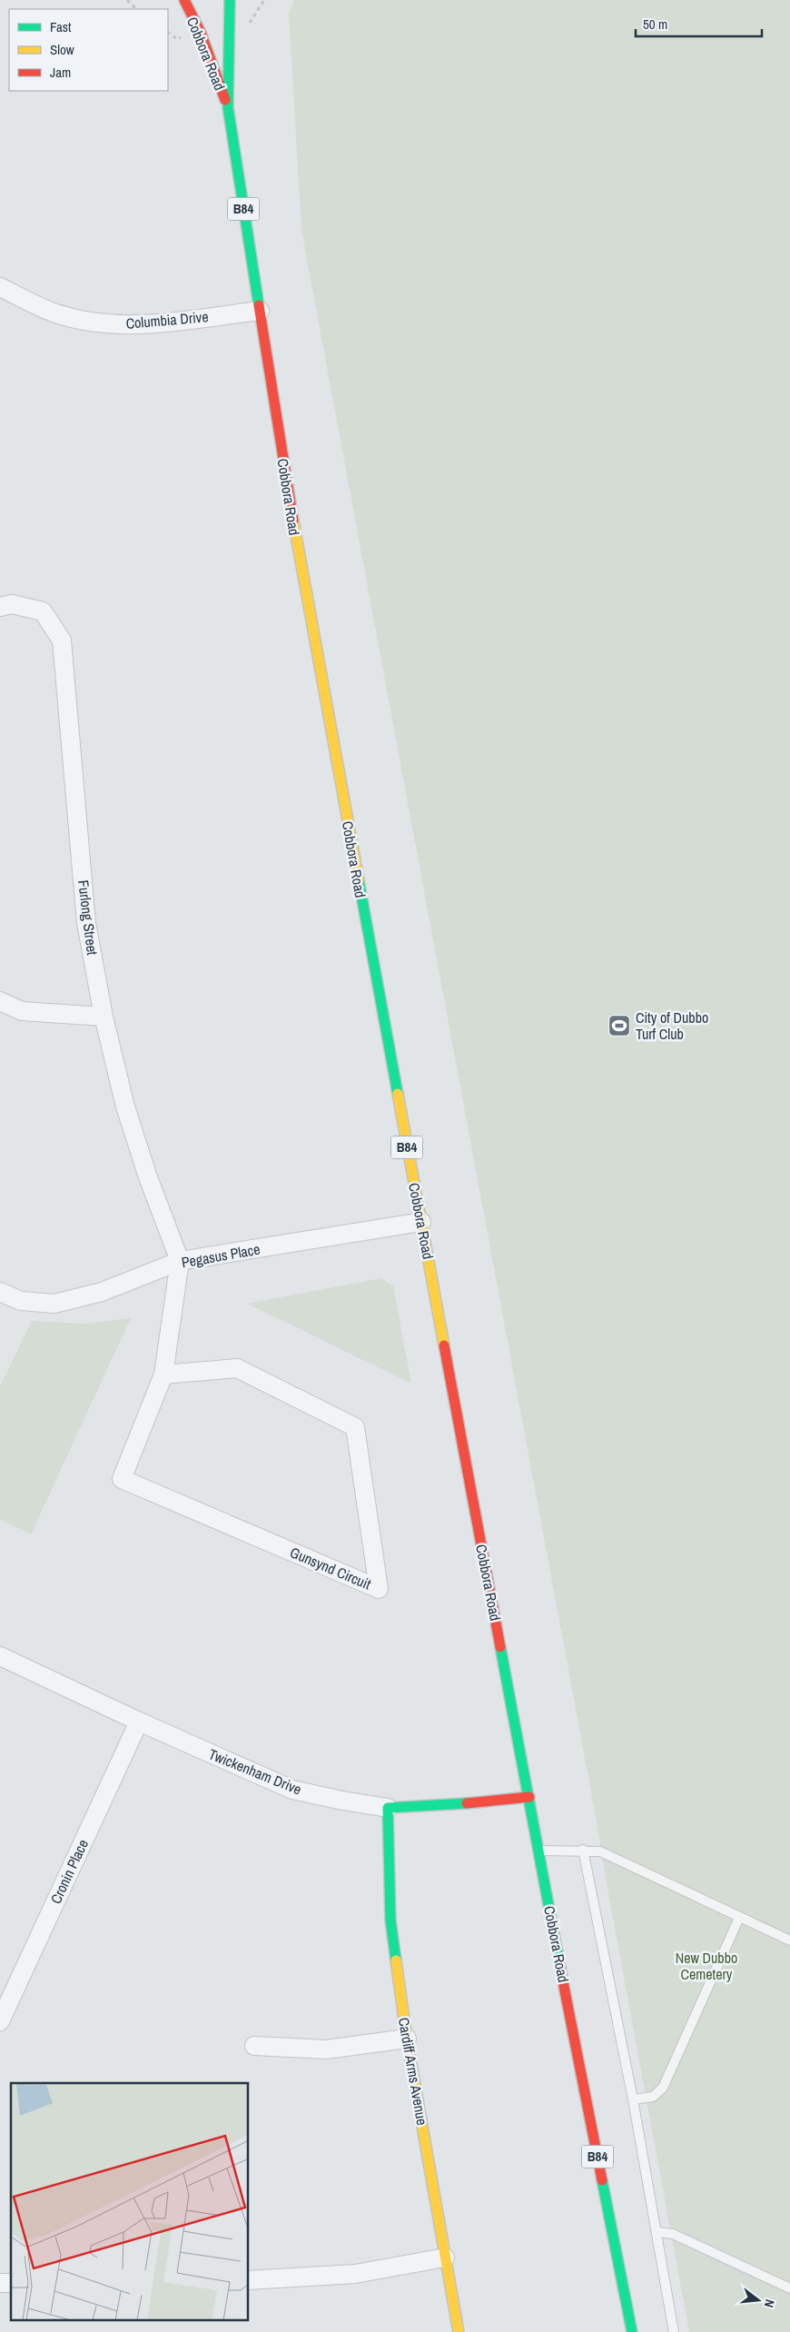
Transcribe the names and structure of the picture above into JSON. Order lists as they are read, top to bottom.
{
  "streets": {
    "main road": [
      "Cobbora Road",
      "B84",
      "Twickenham Drive",
      "Cardiff Arms Avenue"
    ],
    "street": [
      "Columbia Drive",
      "Furlong Street",
      "Pegasus Place",
      "Gunsynd Circuit",
      "Cronin Place"
    ]
  },
  "crossings": [
    ["Cobbora Road", "Columbia Drive"],
    ["Cobbora Road", "Pegasus Place"],
    ["Cobbora Road", "Twickenham Drive"],
    ["Furlong Street", "Pegasus Place"],
    ["Furlong Street", "Gunsynd Circuit"],
    ["Pegasus Place", "Gunsynd Circuit"],
    ["Twickenham Drive", "Cronin Place"],
    ["Twickenham Drive", "Cardiff Arms Avenue"]
  ],
  "parks": ["New Dubbo Cemetery"],
  "places": {
    "sports": ["City of Dubbo Turf Club"]
  },
  "legend": ["Fast", "Slow", "Jam"],
  "scale_bar": "50 m",
  "north": "right"
}
